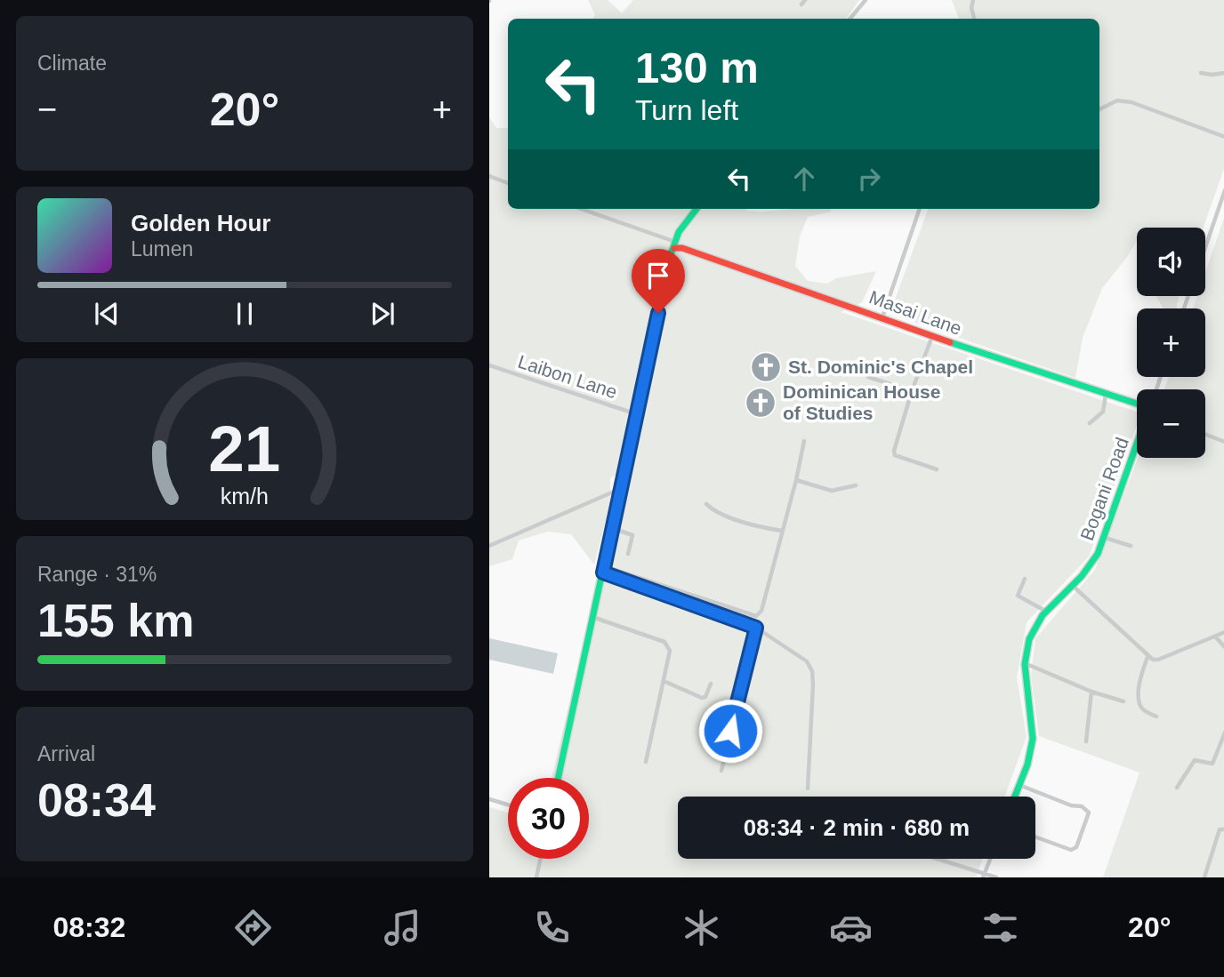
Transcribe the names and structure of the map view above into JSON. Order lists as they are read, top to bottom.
{
  "streets": {
    "street": ["Masai Lane", "Laibon Lane", "Bogani Road"]
  },
  "places": {
    "church": ["St. Dominic's Chapel", "Dominican House of Studies"]
  },
  "page": {
    "tile": [
      "Climate",
      ["Range · 31%", "155 km"],
      ["Arrival", "08:34"]
    ],
    "turn": ["130 m", "Turn left"],
    "heat": ["−", "20°", "+"],
    "song": ["Golden Hour", "Lumen"],
    "map_buttons": ["+", "−"],
    "limit": "30",
    "trip": "08:34 · 2 min · 680 m",
    "tabs": ["08:32", "20°"],
    "gauge": ["21", "km/h"]
  }
}
